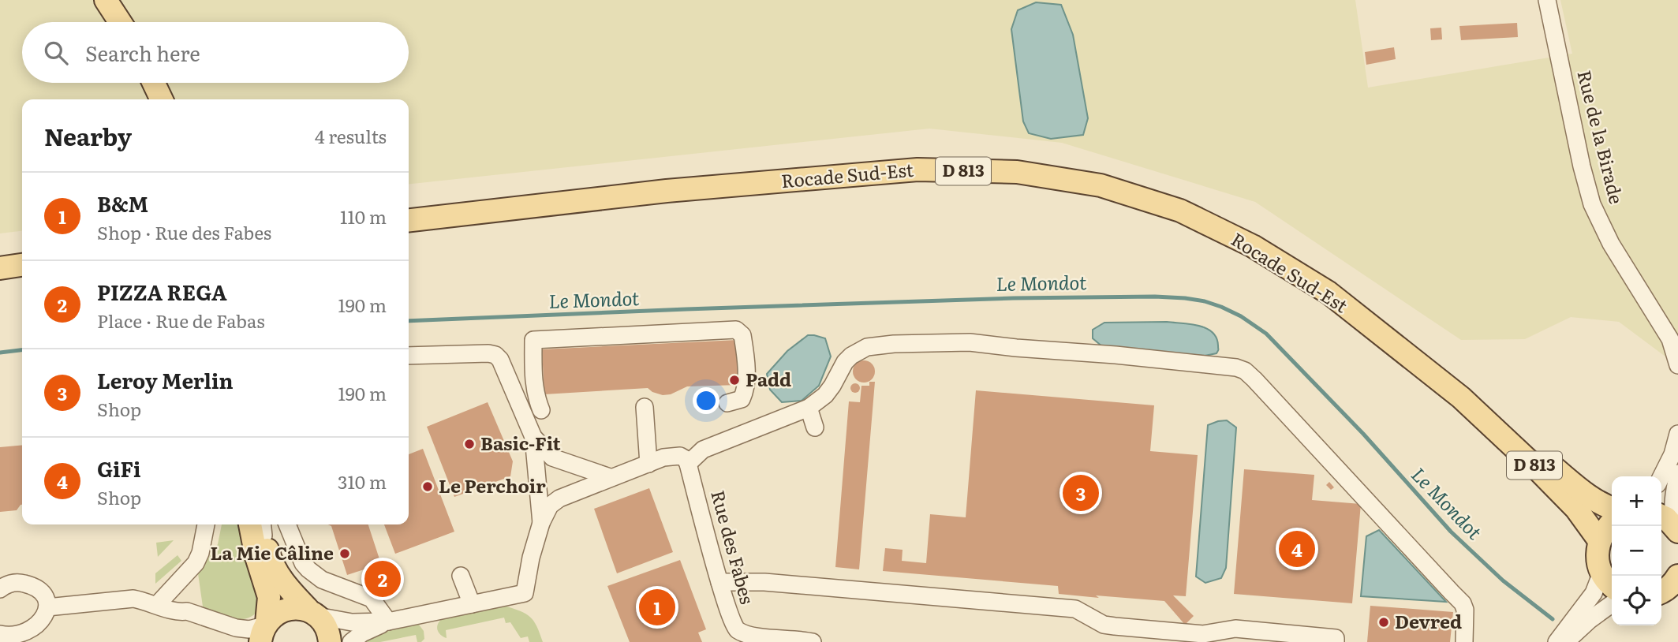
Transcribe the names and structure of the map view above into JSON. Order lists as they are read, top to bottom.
{
  "streets": {
    "main road": ["D 813", "Rocade Sud-Est"],
    "street": ["Rue de la Birade", "Rue des Fabes"]
  },
  "water": ["Le Mondot"],
  "places": [
    "Padd",
    "Basic-Fit",
    "Le Perchoir",
    "La Mie Câline",
    "Devred"
  ],
  "page": {
    "search": "Search here",
    "heading": ["Nearby", "4 results"],
    "list": [
      {
        "mark": "1",
        "name": "B&M",
        "note": "Shop · Rue des Fabes",
        "value": "110 m"
      },
      {
        "mark": "2",
        "name": "PIZZA REGA",
        "note": "Place · Rue de Fabas",
        "value": "190 m"
      },
      {
        "mark": "3",
        "name": "Leroy Merlin",
        "note": "Shop",
        "value": "190 m"
      },
      {
        "mark": "4",
        "name": "GiFi",
        "note": "Shop",
        "value": "310 m"
      }
    ],
    "pins": [
      "3",
      "4",
      "2",
      "1"
    ],
    "map_buttons": ["+", "−"]
  }
}
